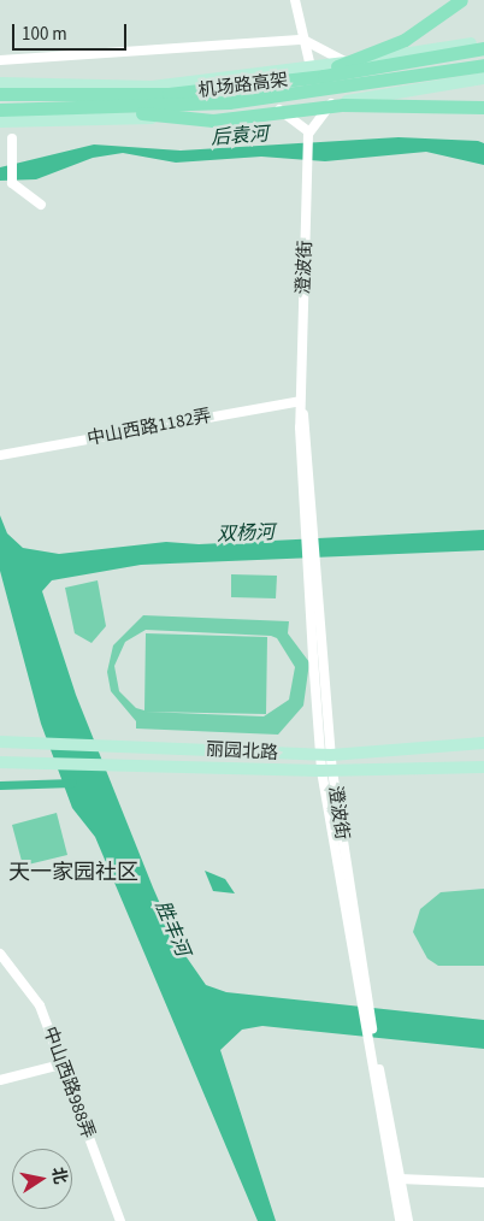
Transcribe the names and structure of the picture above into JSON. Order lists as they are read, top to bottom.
{
  "streets": {
    "highway": ["机场路高架"],
    "main road": ["丽园北路"],
    "street": ["澄波街", "中山西路1182弄", "中山西路988弄"]
  },
  "crossings": [
    ["澄波街", "中山西路1182弄"],
    ["澄波街", "丽园北路"]
  ],
  "districts": ["天一家园社区"],
  "water": ["后袁河", "双杨河", "胜丰河"],
  "scale_bar": "100 m",
  "north": "right"
}
